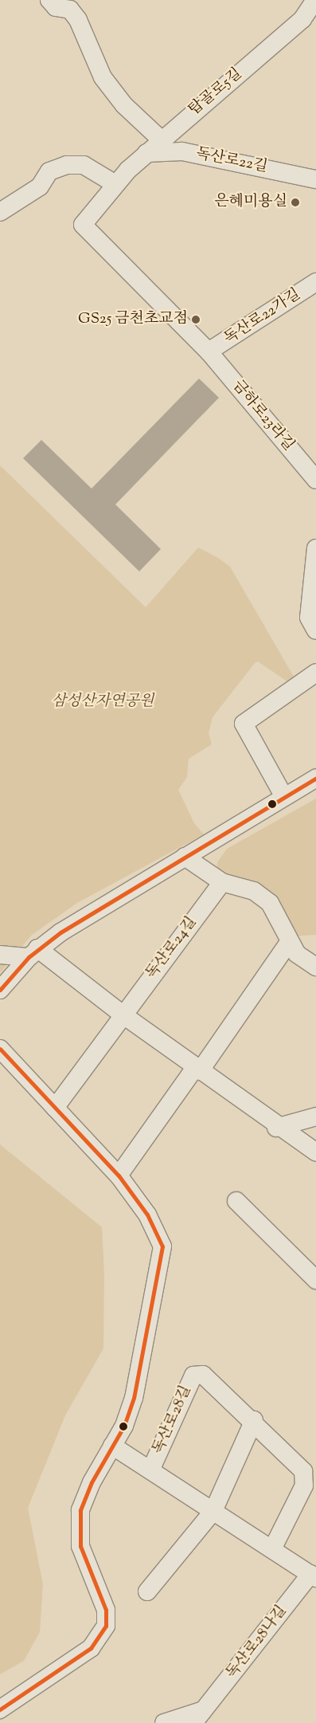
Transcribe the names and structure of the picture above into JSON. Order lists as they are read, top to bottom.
{
  "streets": {
    "street": [
      "탑골로5길",
      "독산로22길",
      "독산로22가길",
      "금하로23라길",
      "독산로24길",
      "독산로28길",
      "독산로28나길"
    ]
  },
  "crossings": [
    ["탑골로5길", "독산로22길"],
    ["탑골로5길", "독산로22가길"],
    ["탑골로5길", "금하로23라길"],
    ["독산로22가길", "금하로23라길"],
    ["독산로28길", "독산로28나길"]
  ],
  "parks": ["삼성산자연공원"],
  "places": ["은혜미용실", "GS25 금천초교점"]
}
